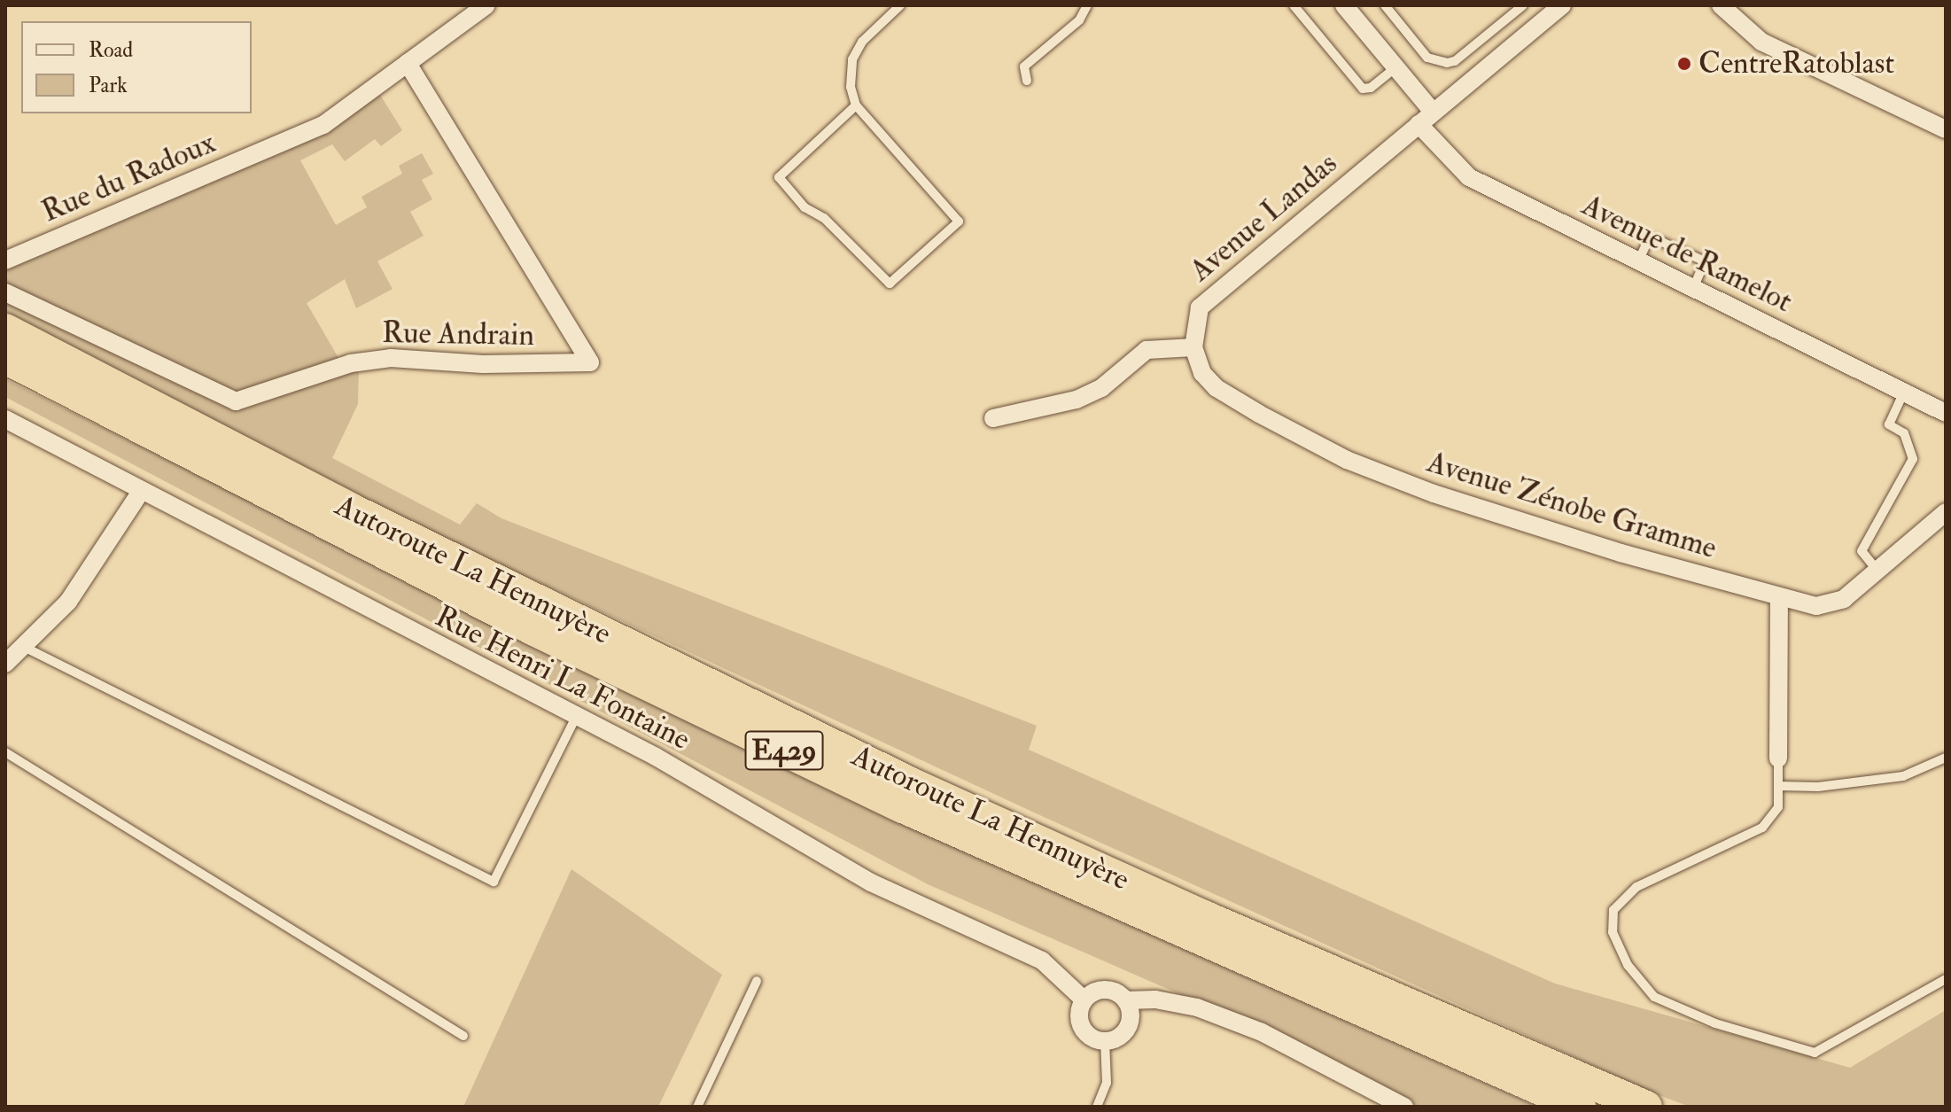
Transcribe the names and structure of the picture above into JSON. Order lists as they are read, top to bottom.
{
  "streets": {
    "highway": ["Autoroute La Hennuyère", "E429"],
    "street": [
      "Rue du Radoux",
      "Avenue Landas",
      "Avenue de Ramelot",
      "Rue Andrain",
      "Avenue Zénobe Gramme",
      "Rue Henri La Fontaine"
    ]
  },
  "crossings": [
    ["Rue du Radoux", "Rue Andrain"],
    ["Avenue Landas", "Avenue de Ramelot"],
    ["Avenue Landas", "Avenue Zénobe Gramme"]
  ],
  "places": ["CentreRatoblast"],
  "legend": ["Road", "Park"]
}
